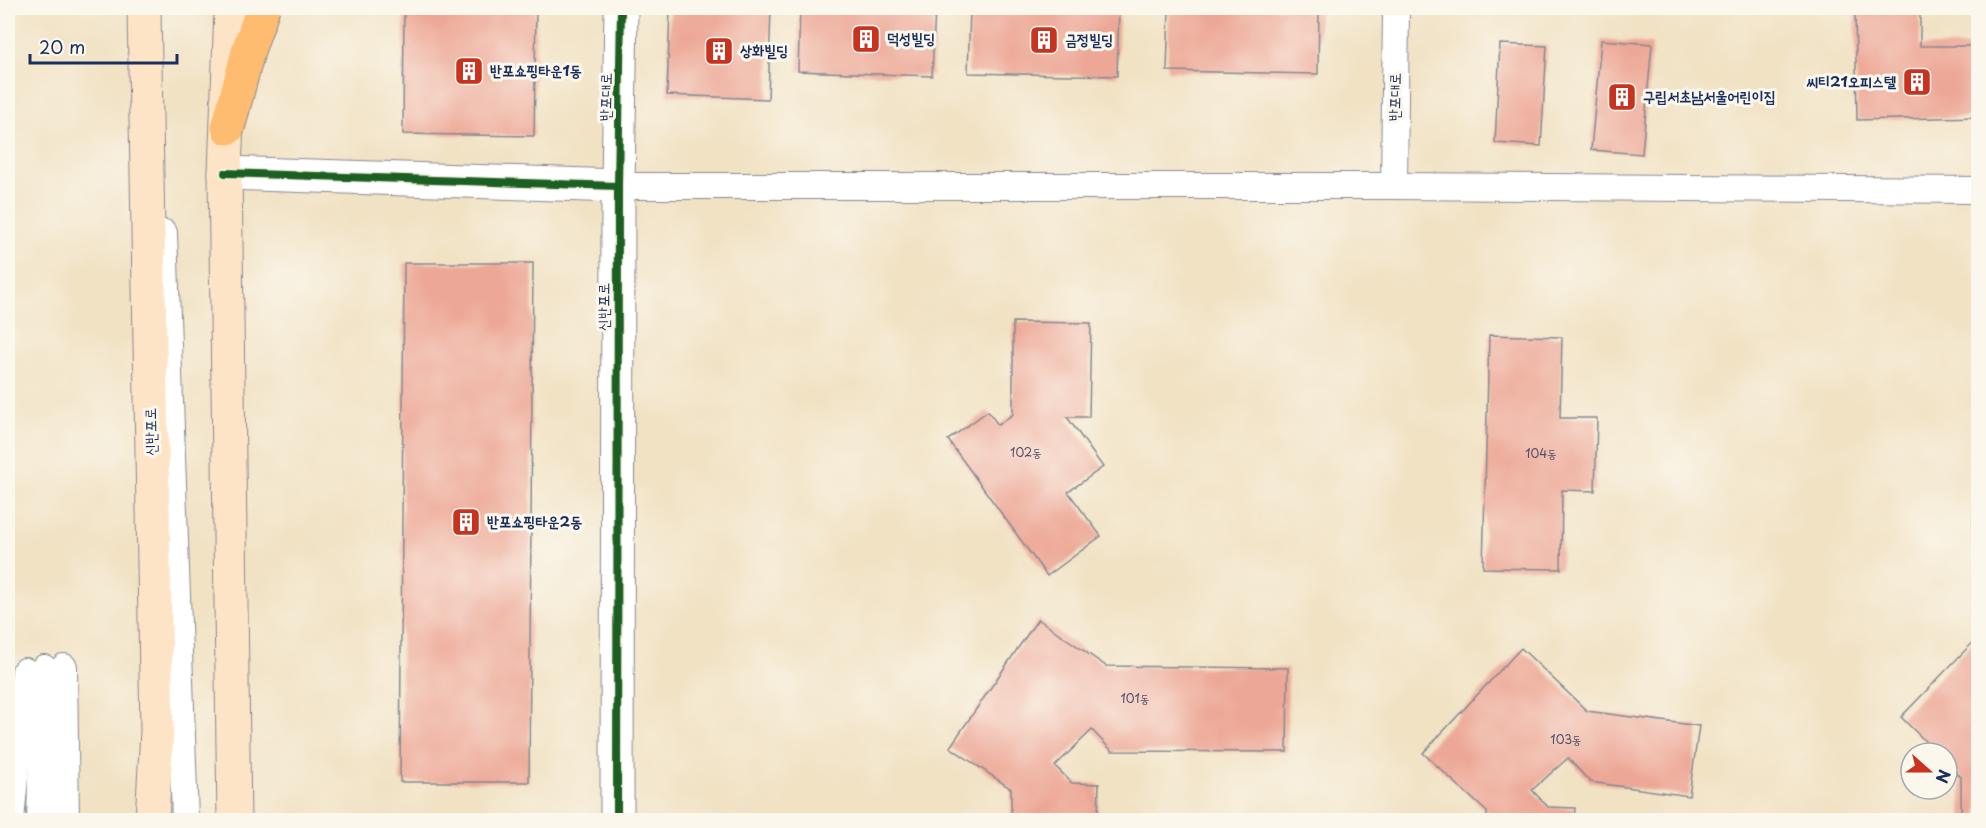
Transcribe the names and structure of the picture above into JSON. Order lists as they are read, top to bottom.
{
  "streets": {
    "main road": ["신반포로"],
    "street": ["반포대로"]
  },
  "crossings": [
    ["반포대로", "신반포로"]
  ],
  "places": {
    "building": [
      "덕성빌딩",
      "금정빌딩",
      "상화빌딩",
      "반포쇼핑타운1동",
      "씨티21오피스텔",
      "구립서초남서울어린이집",
      "반포쇼핑타운2동"
    ]
  },
  "house_numbers": [
    "102동",
    "104동",
    "101동",
    "103동"
  ],
  "scale_bar": "20 m",
  "north": "right"
}
